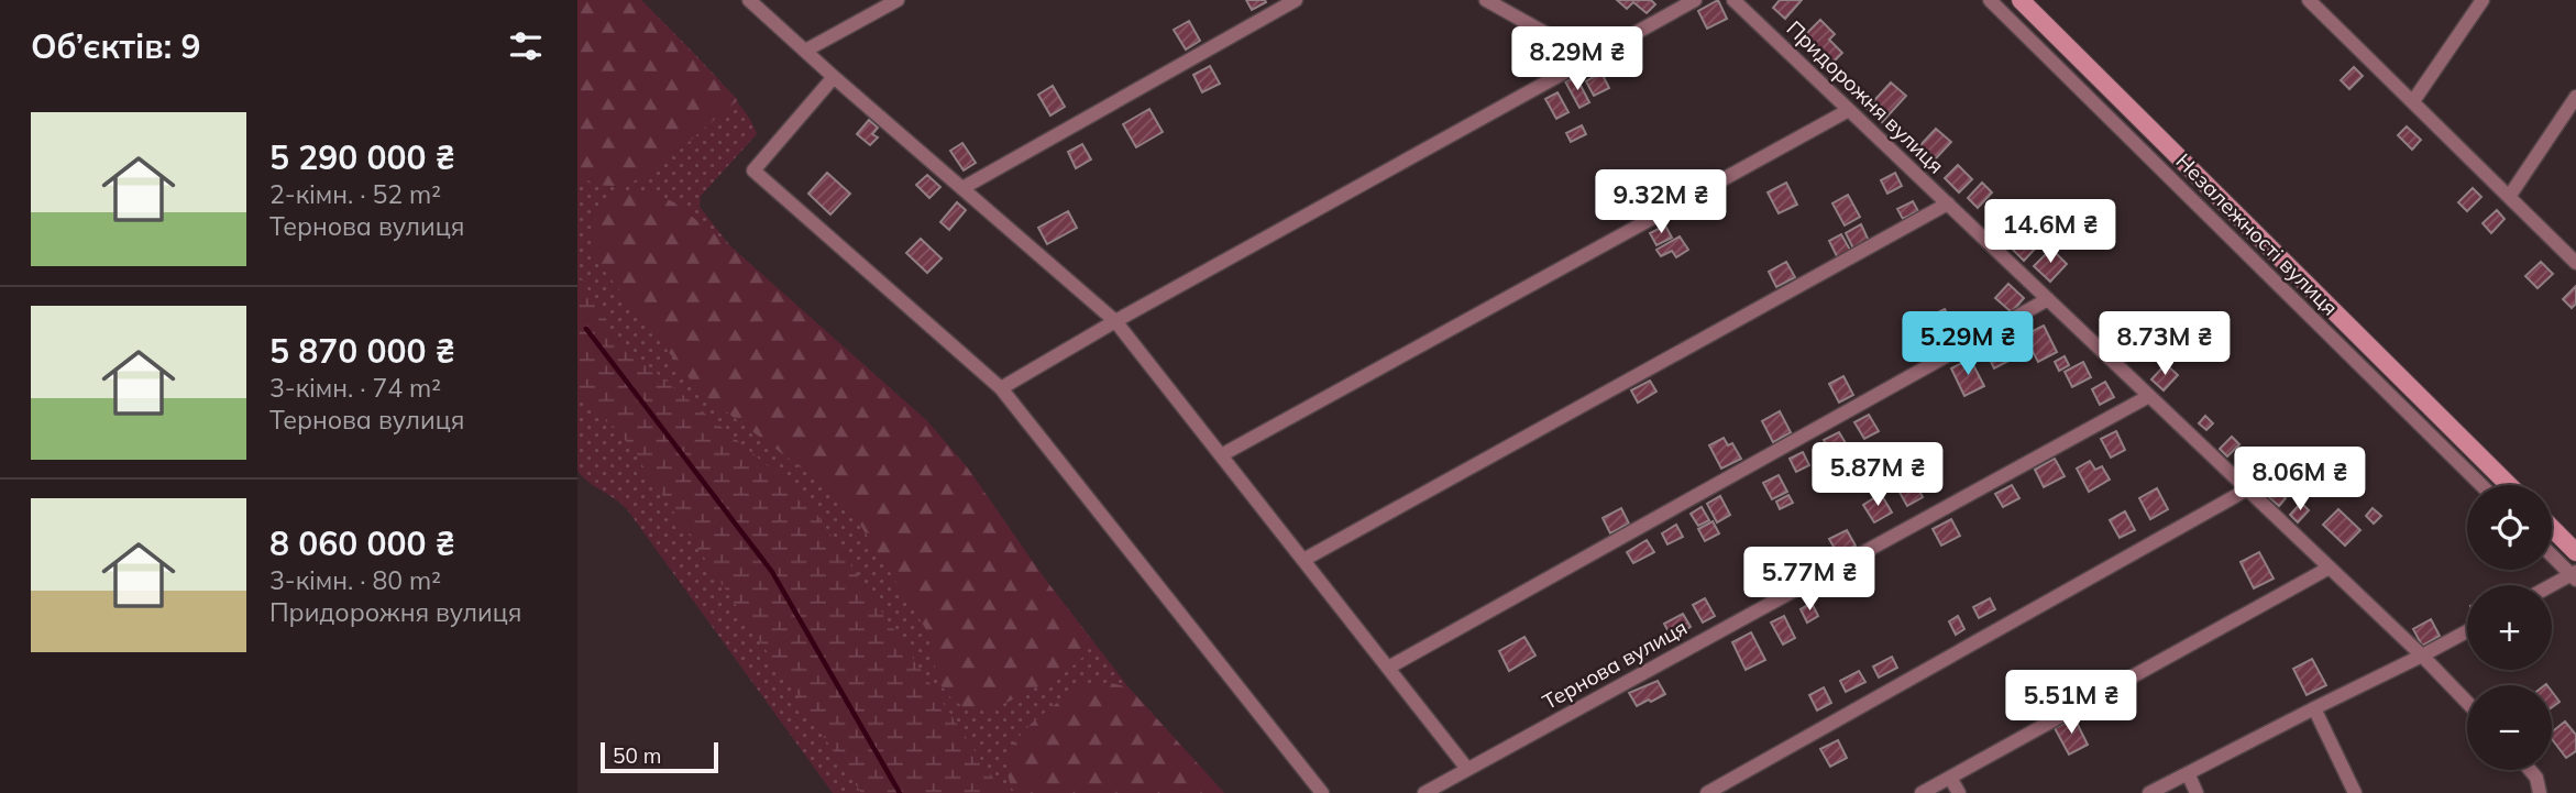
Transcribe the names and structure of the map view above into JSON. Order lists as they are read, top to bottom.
{
  "streets": {
    "street": ["Придорожня вулиця", "Незалежності вулиця", "Тернова вулиця"]
  },
  "crossings": [
    ["Придорожня вулиця", "Тернова вулиця"]
  ],
  "scale_bar": "50 m",
  "page": {
    "heading": "Об’єктів: 9",
    "price": [
      "8.29M ₴",
      "9.32M ₴",
      "14.6M ₴",
      "5.29M ₴",
      "8.73M ₴",
      "5.87M ₴",
      "8.06M ₴",
      "5.77M ₴",
      "5.51M ₴"
    ],
    "list": [
      {
        "name": "5 290 000 ₴",
        "note": "2-кімн. · 52 m² · Тернова вулиця"
      },
      {
        "name": "5 870 000 ₴",
        "note": "3-кімн. · 74 m² · Тернова вулиця"
      },
      {
        "name": "8 060 000 ₴",
        "note": "3-кімн. · 80 m² · Придорожня вулиця"
      }
    ],
    "map_buttons": ["+", "−"],
    "scale": "50 m"
  }
}
